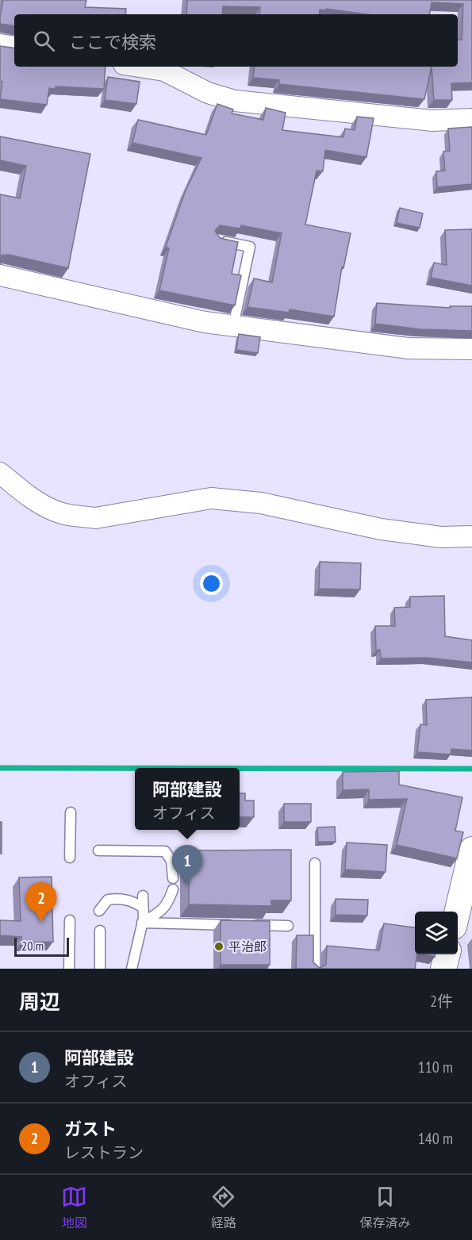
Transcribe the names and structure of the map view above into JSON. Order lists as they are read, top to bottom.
{
  "places": ["平治郎"],
  "scale_bar": "20 m",
  "page": {
    "search": "ここで検索",
    "popup": ["阿部建設", "オフィス"],
    "pins": ["1", "2"],
    "scale": "20 m",
    "heading": ["周辺", "2件"],
    "list": [
      {
        "mark": "1",
        "name": "阿部建設",
        "note": "オフィス",
        "value": "110 m"
      },
      {
        "mark": "2",
        "name": "ガスト",
        "note": "レストラン",
        "value": "140 m"
      }
    ],
    "nav": ["地図", "経路", "保存済み"]
  }
}
